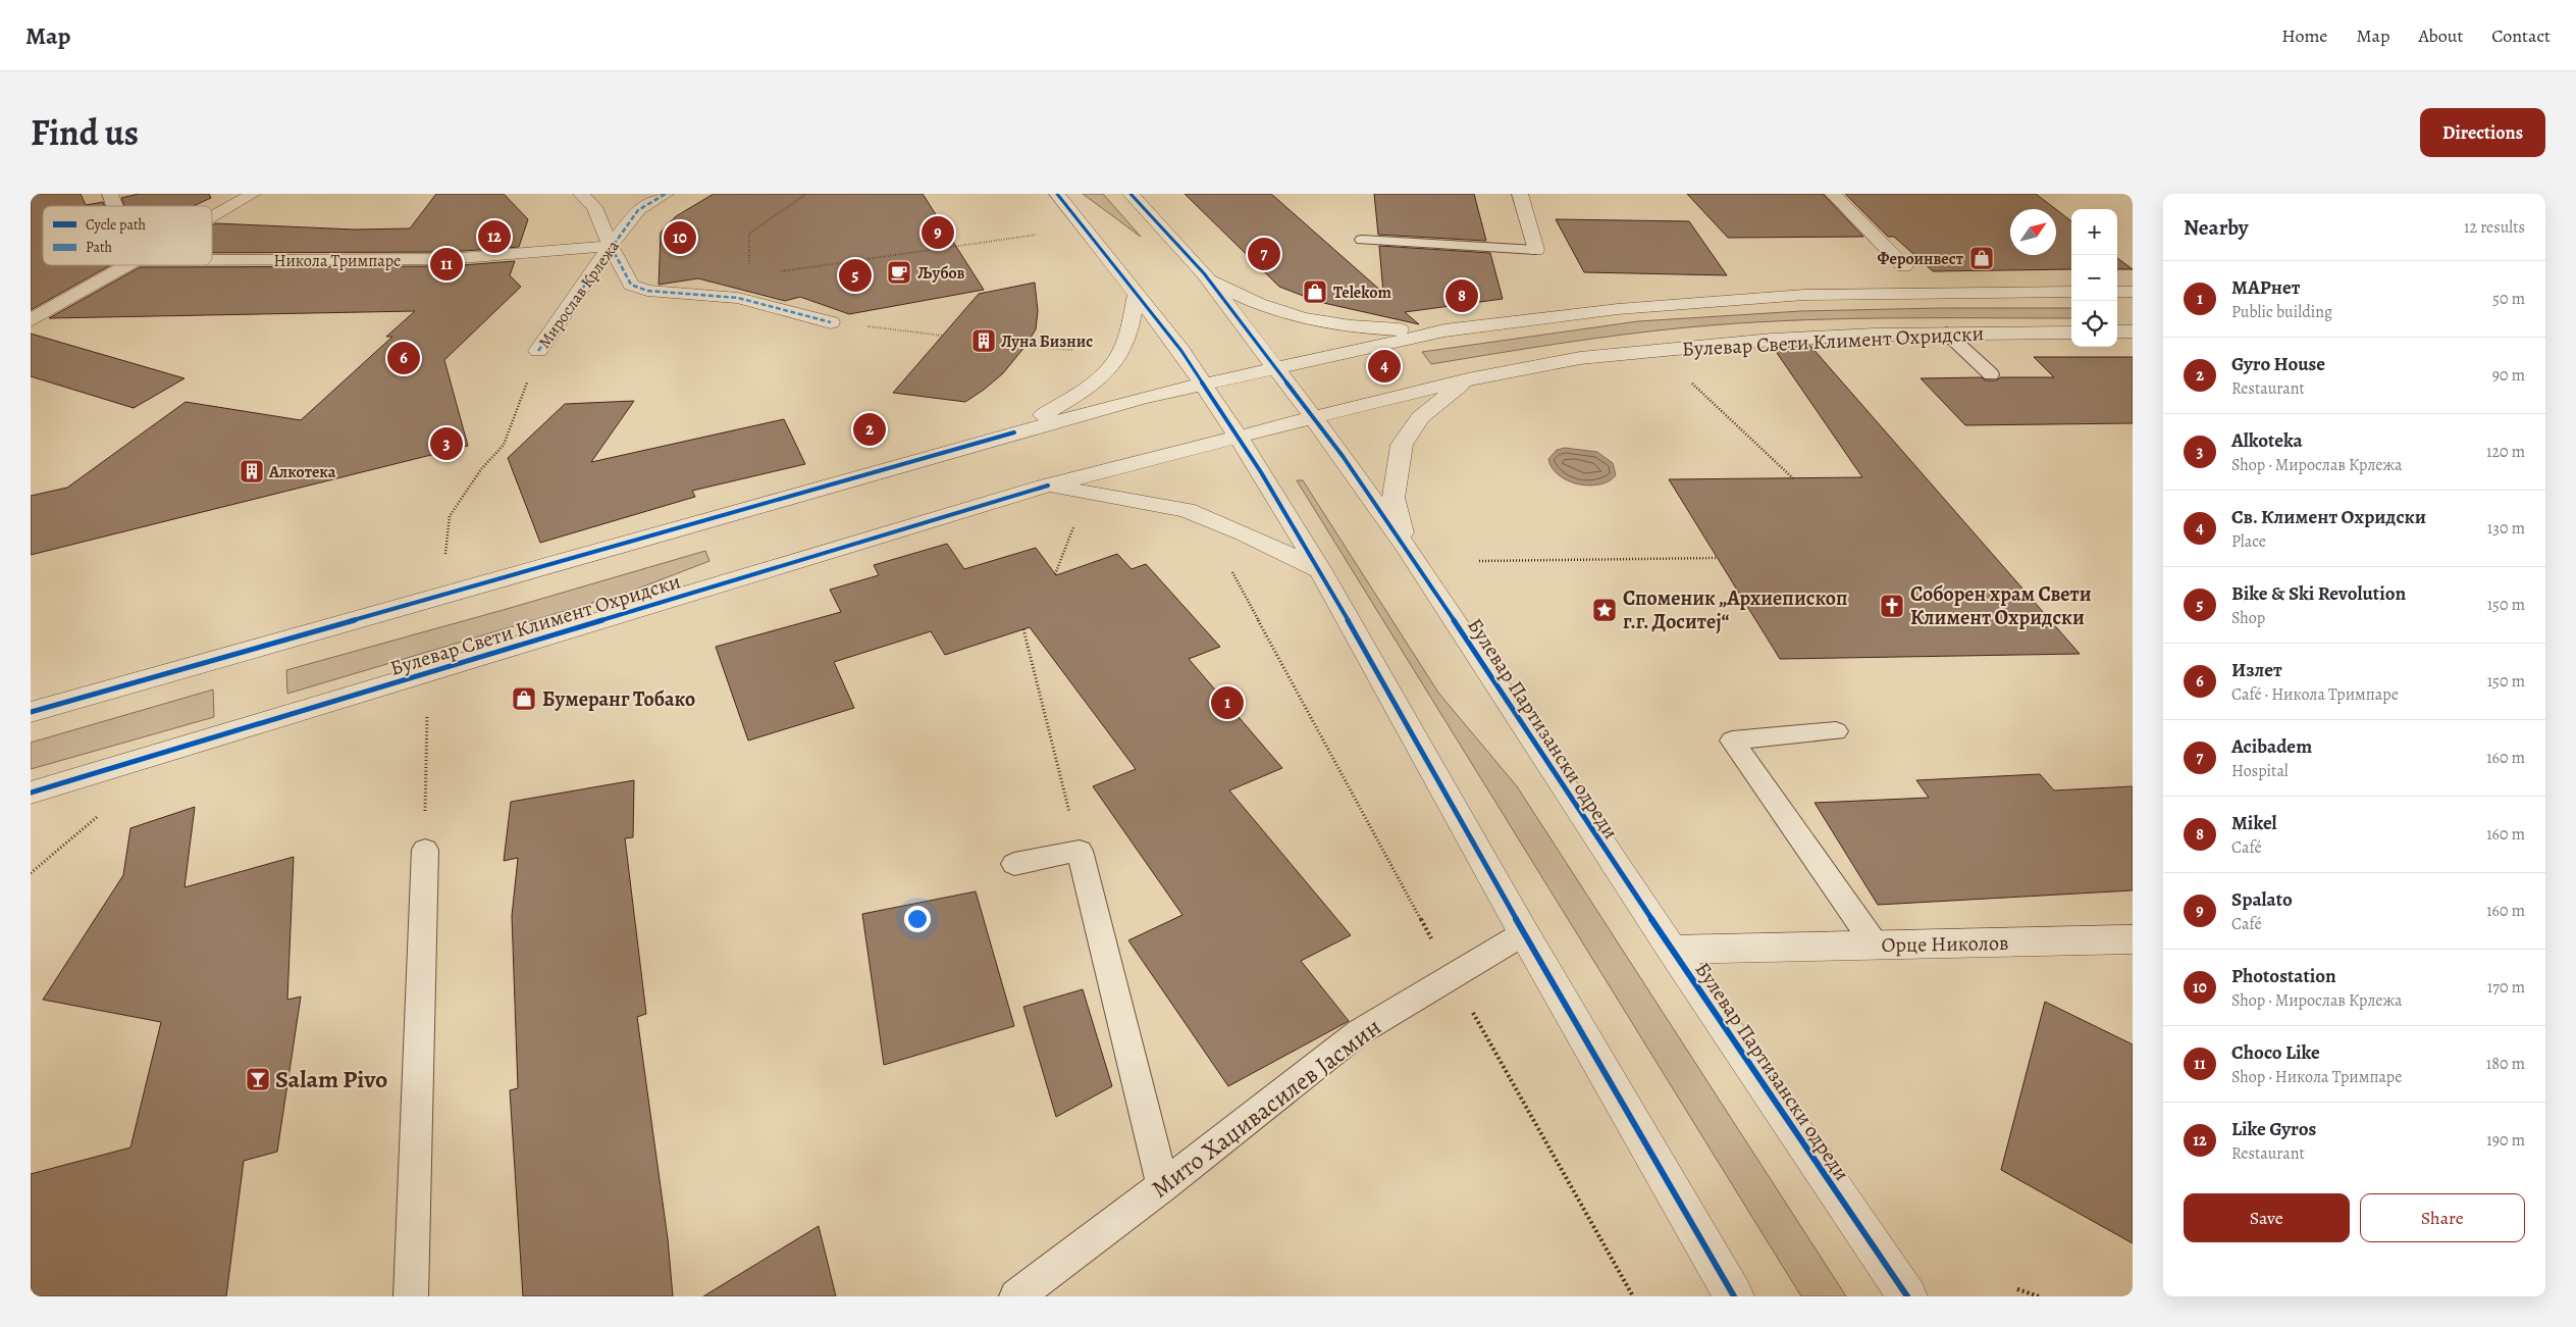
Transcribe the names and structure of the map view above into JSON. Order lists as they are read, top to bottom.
{
  "streets": {
    "street": [
      "Никола Тримпаре",
      "Мирослав Крлежа",
      "Булевар Свети Климент Охридски",
      "Булевар Партизански одреди",
      "Орце Николов"
    ],
    "lane": ["Мито Хаџивасилев Јасмин"]
  },
  "crossings": [
    ["Никола Тримпаре", "Мирослав Крлежа"],
    ["Булевар Свети Климент Охридски", "Булевар Партизански одреди"],
    ["Булевар Партизански одреди", "Орце Николов"]
  ],
  "places": {
    "shop": ["Фероинвест", "Telekom", "Бумеранг Тобако"],
    "cafe": ["Љубов"],
    "building": ["Луна Бизнис", "Алкотека"],
    "church": ["Соборен храм Свети Климент Охридски"],
    "place": ["Споменик „Архиепископ г.г. Доситеј“"],
    "bar": ["Salam Pivo"]
  },
  "legend": ["Cycle path", "Path"],
  "north": "top right",
  "page": {
    "header": "Map",
    "nav": [
      "Home",
      "Map",
      "About",
      "Contact"
    ],
    "title": "Find us",
    "buttons": [
      "Directions",
      ["Save", "Share"]
    ],
    "heading": ["Nearby", "12 results"],
    "map_buttons": ["+", "−"],
    "pins": [
      "9",
      "12",
      "10",
      "7",
      "11",
      "5",
      "8",
      "6",
      "4",
      "2",
      "3",
      "1"
    ],
    "list": [
      {
        "mark": "1",
        "name": "МАРнет",
        "note": "Public building",
        "value": "50 m"
      },
      {
        "mark": "2",
        "name": "Gyro House",
        "note": "Restaurant",
        "value": "90 m"
      },
      {
        "mark": "3",
        "name": "Alkoteka",
        "note": "Shop · Мирослав Крлежа",
        "value": "120 m"
      },
      {
        "mark": "4",
        "name": "Св. Климент Охридски",
        "note": "Place",
        "value": "130 m"
      },
      {
        "mark": "5",
        "name": "Bike & Ski Revolution",
        "note": "Shop",
        "value": "150 m"
      },
      {
        "mark": "6",
        "name": "Излет",
        "note": "Café · Никола Тримпаре",
        "value": "150 m"
      },
      {
        "mark": "7",
        "name": "Acibadem",
        "note": "Hospital",
        "value": "160 m"
      },
      {
        "mark": "8",
        "name": "Mikel",
        "note": "Café",
        "value": "160 m"
      },
      {
        "mark": "9",
        "name": "Spalato",
        "note": "Café",
        "value": "160 m"
      },
      {
        "mark": "10",
        "name": "Photostation",
        "note": "Shop · Мирослав Крлежа",
        "value": "170 m"
      },
      {
        "mark": "11",
        "name": "Choco Like",
        "note": "Shop · Никола Тримпаре",
        "value": "180 m"
      },
      {
        "mark": "12",
        "name": "Like Gyros",
        "note": "Restaurant",
        "value": "190 m"
      }
    ]
  }
}
